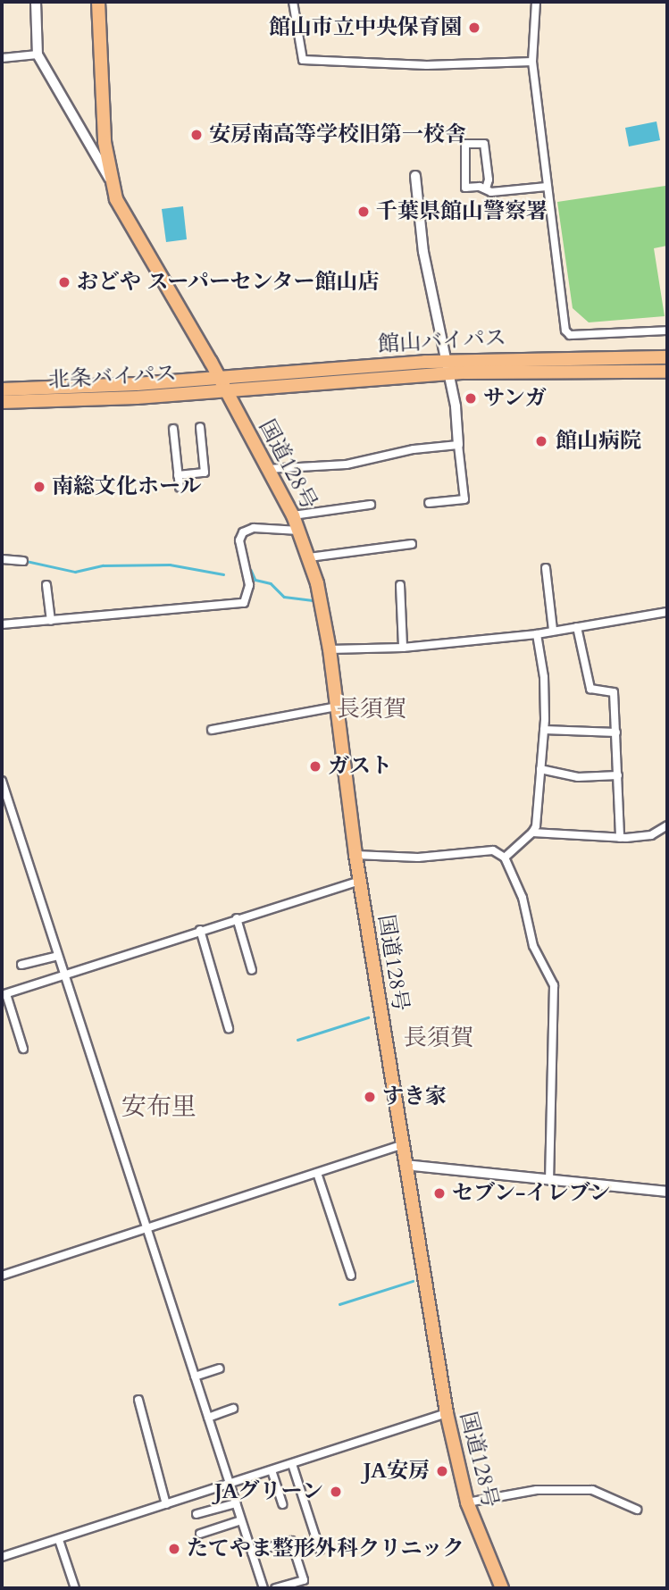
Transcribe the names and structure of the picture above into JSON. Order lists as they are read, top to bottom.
{
  "streets": {
    "highway": ["館山バイパス", "北条バイパス", "国道128号"]
  },
  "crossings": [
    ["館山バイパス", "北条バイパス"],
    ["館山バイパス", "国道128号"],
    ["北条バイパス", "国道128号"]
  ],
  "districts": ["長須賀", "長須賀", "安布里"],
  "places": [
    "館山市立中央保育園",
    "安房南高等学校旧第一校舎",
    "千葉県館山警察署",
    "おどや スーパーセンター館山店",
    "サンガ",
    "館山病院",
    "南総文化ホール",
    "ガスト",
    "すき家",
    "セブン-イレブン",
    "JA安房",
    "JAグリーン",
    "たてやま整形外科クリニック"
  ]
}
